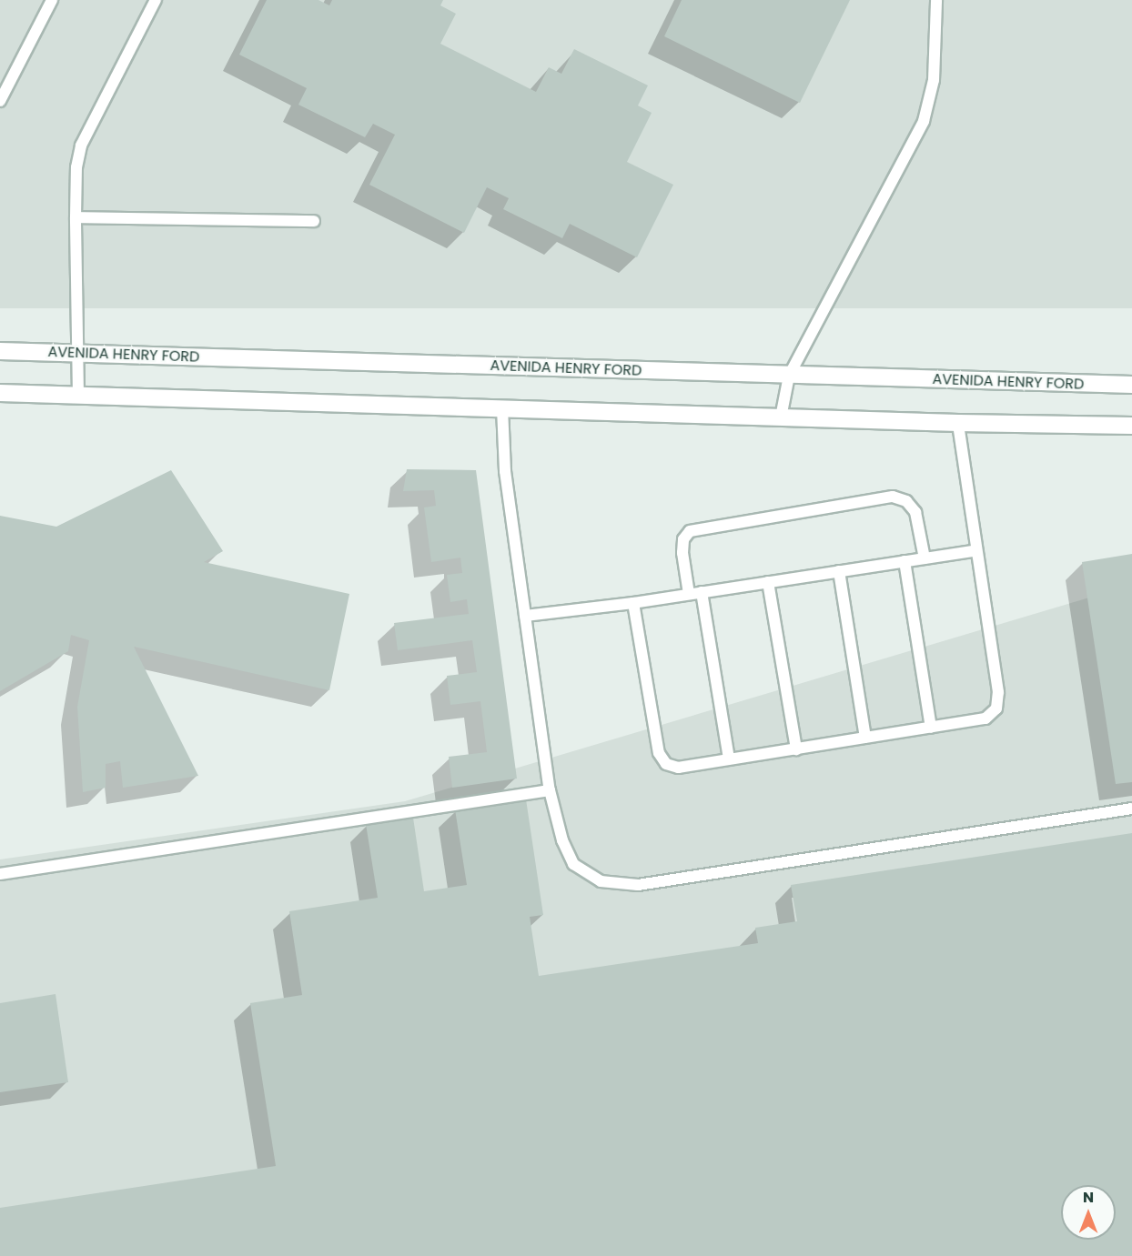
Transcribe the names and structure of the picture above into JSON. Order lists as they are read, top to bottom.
{
  "streets": {
    "main road": ["AVENIDA HENRY FORD"]
  },
  "north": "top"
}
